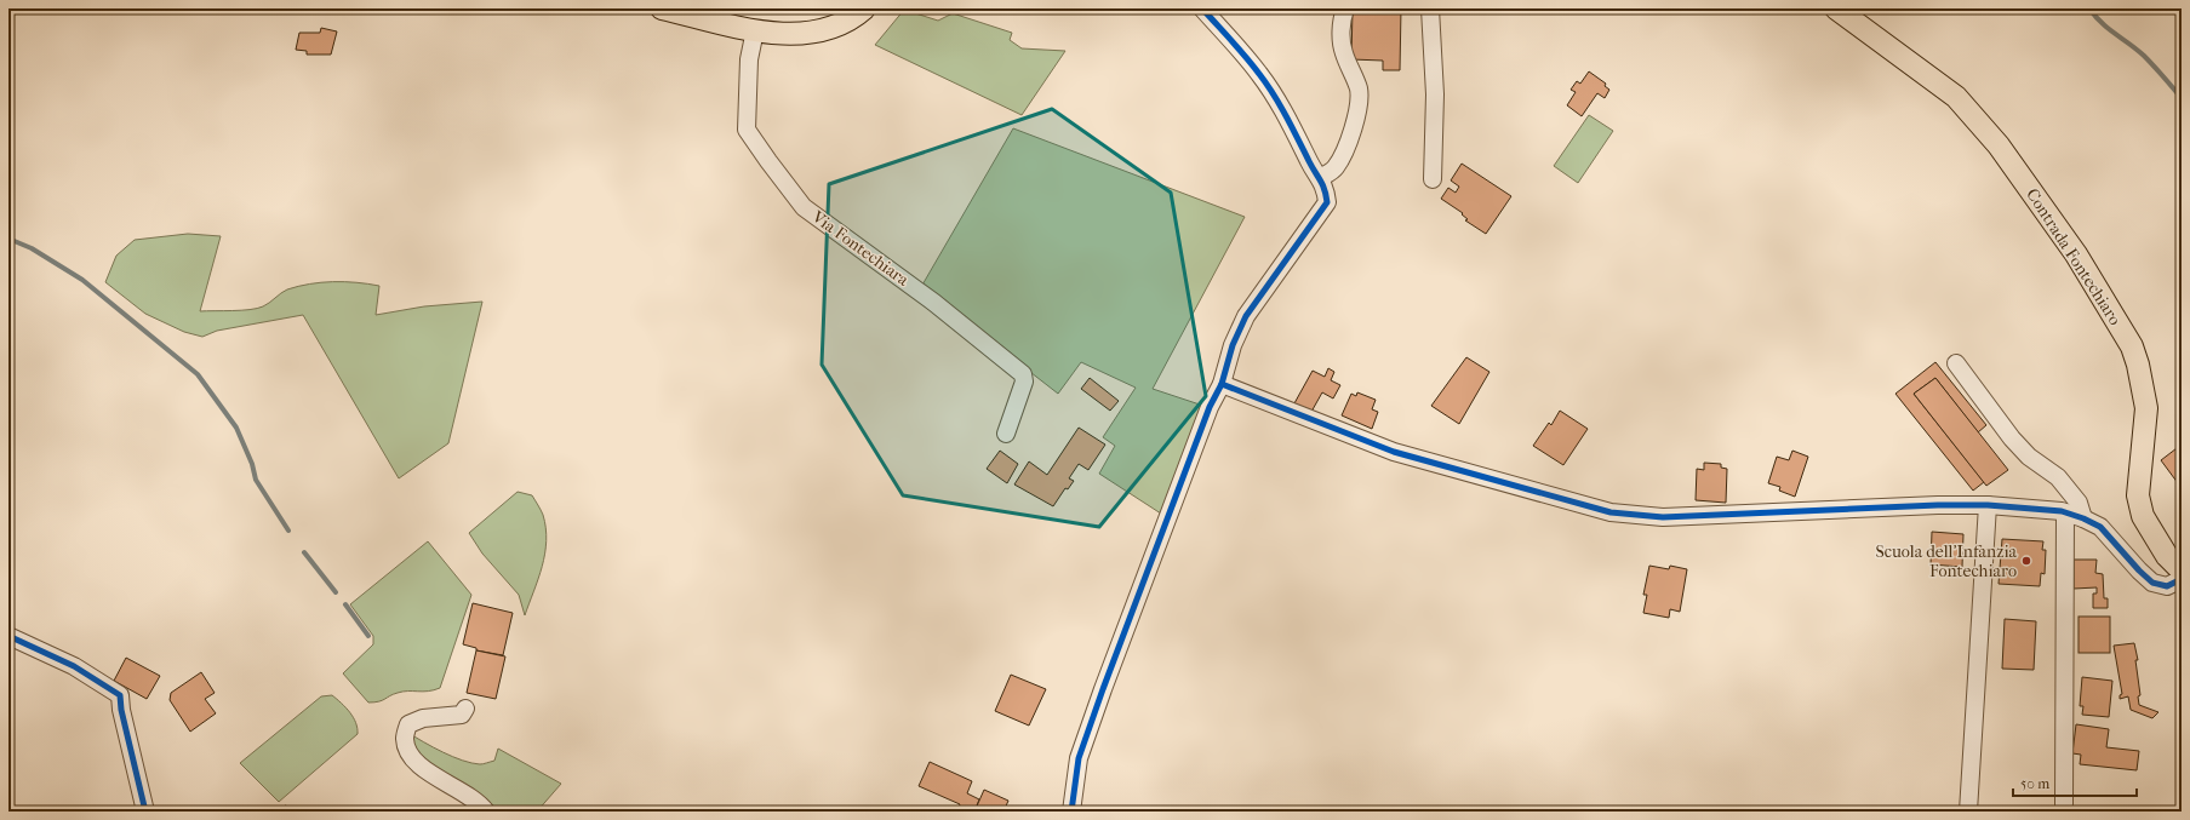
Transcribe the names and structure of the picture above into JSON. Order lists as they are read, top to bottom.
{
  "streets": {
    "main road": ["Contrada Fontechiaro"],
    "street": ["Via Fontechiara"]
  },
  "places": ["Scuola dell'Infanzia Fontechiaro"],
  "scale_bar": "50 m"
}
